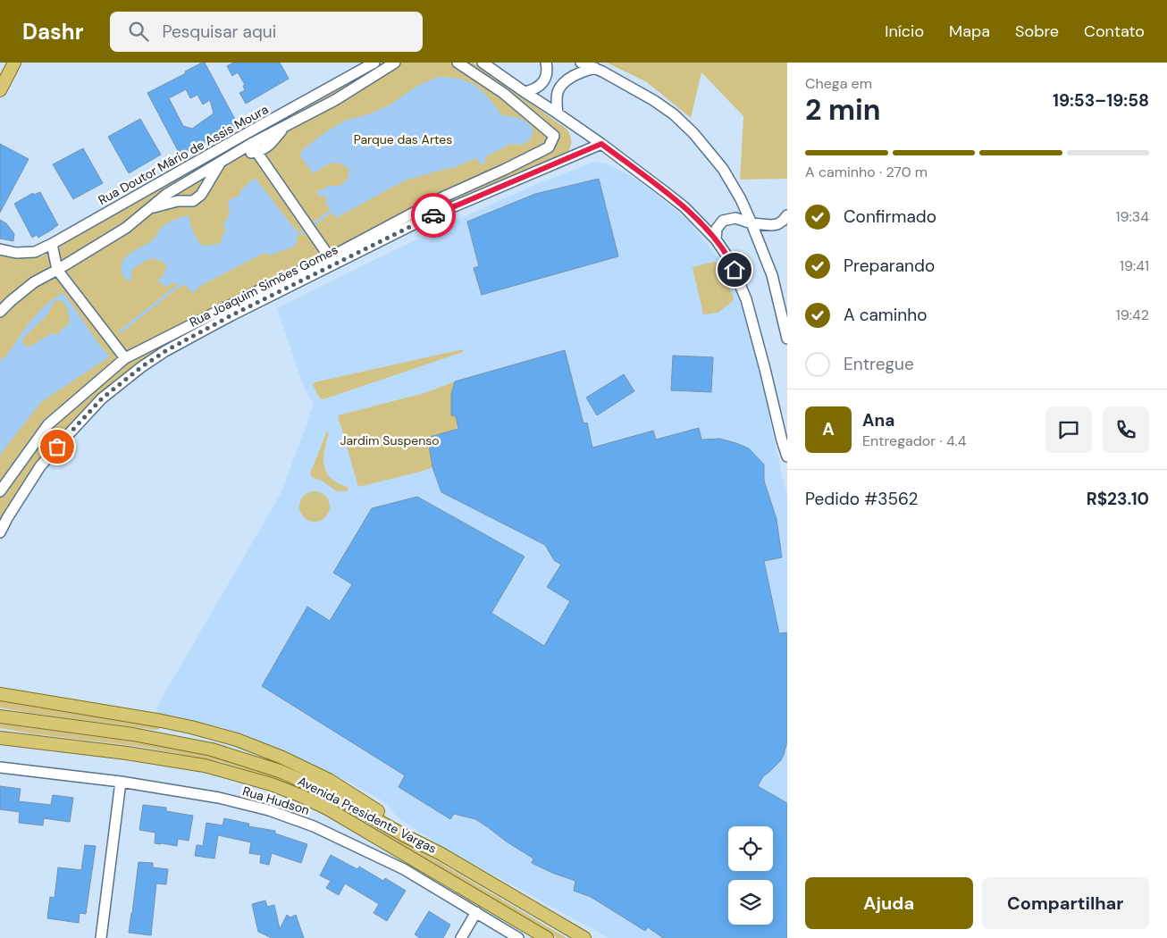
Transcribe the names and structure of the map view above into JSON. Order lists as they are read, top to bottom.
{
  "streets": {
    "main road": ["Avenida Presidente Vargas"],
    "street": ["Rua Doutor Mário de Assis Moura", "Rua Joaquim Simões Gomes", "Rua Hudson"]
  },
  "parks": ["Parque das Artes", "Jardim Suspenso"],
  "page": {
    "header": "Dashr",
    "search": "Pesquisar aqui",
    "nav": [
      "Início",
      "Mapa",
      "Sobre",
      "Contato"
    ],
    "heading": ["2 min", "Chega em", "19:53–19:58"],
    "panel": [
      "Ana",
      "Entregador · 4.4",
      "Pedido #3562",
      "R$23.10"
    ],
    "bar": "A caminho · 270 m",
    "list": [
      ["Confirmado", "19:34"],
      ["Preparando", "19:41"],
      ["A caminho", "19:42"],
      "Entregue"
    ],
    "round": "A",
    "buttons": ["Ajuda", "Compartilhar"]
  }
}
